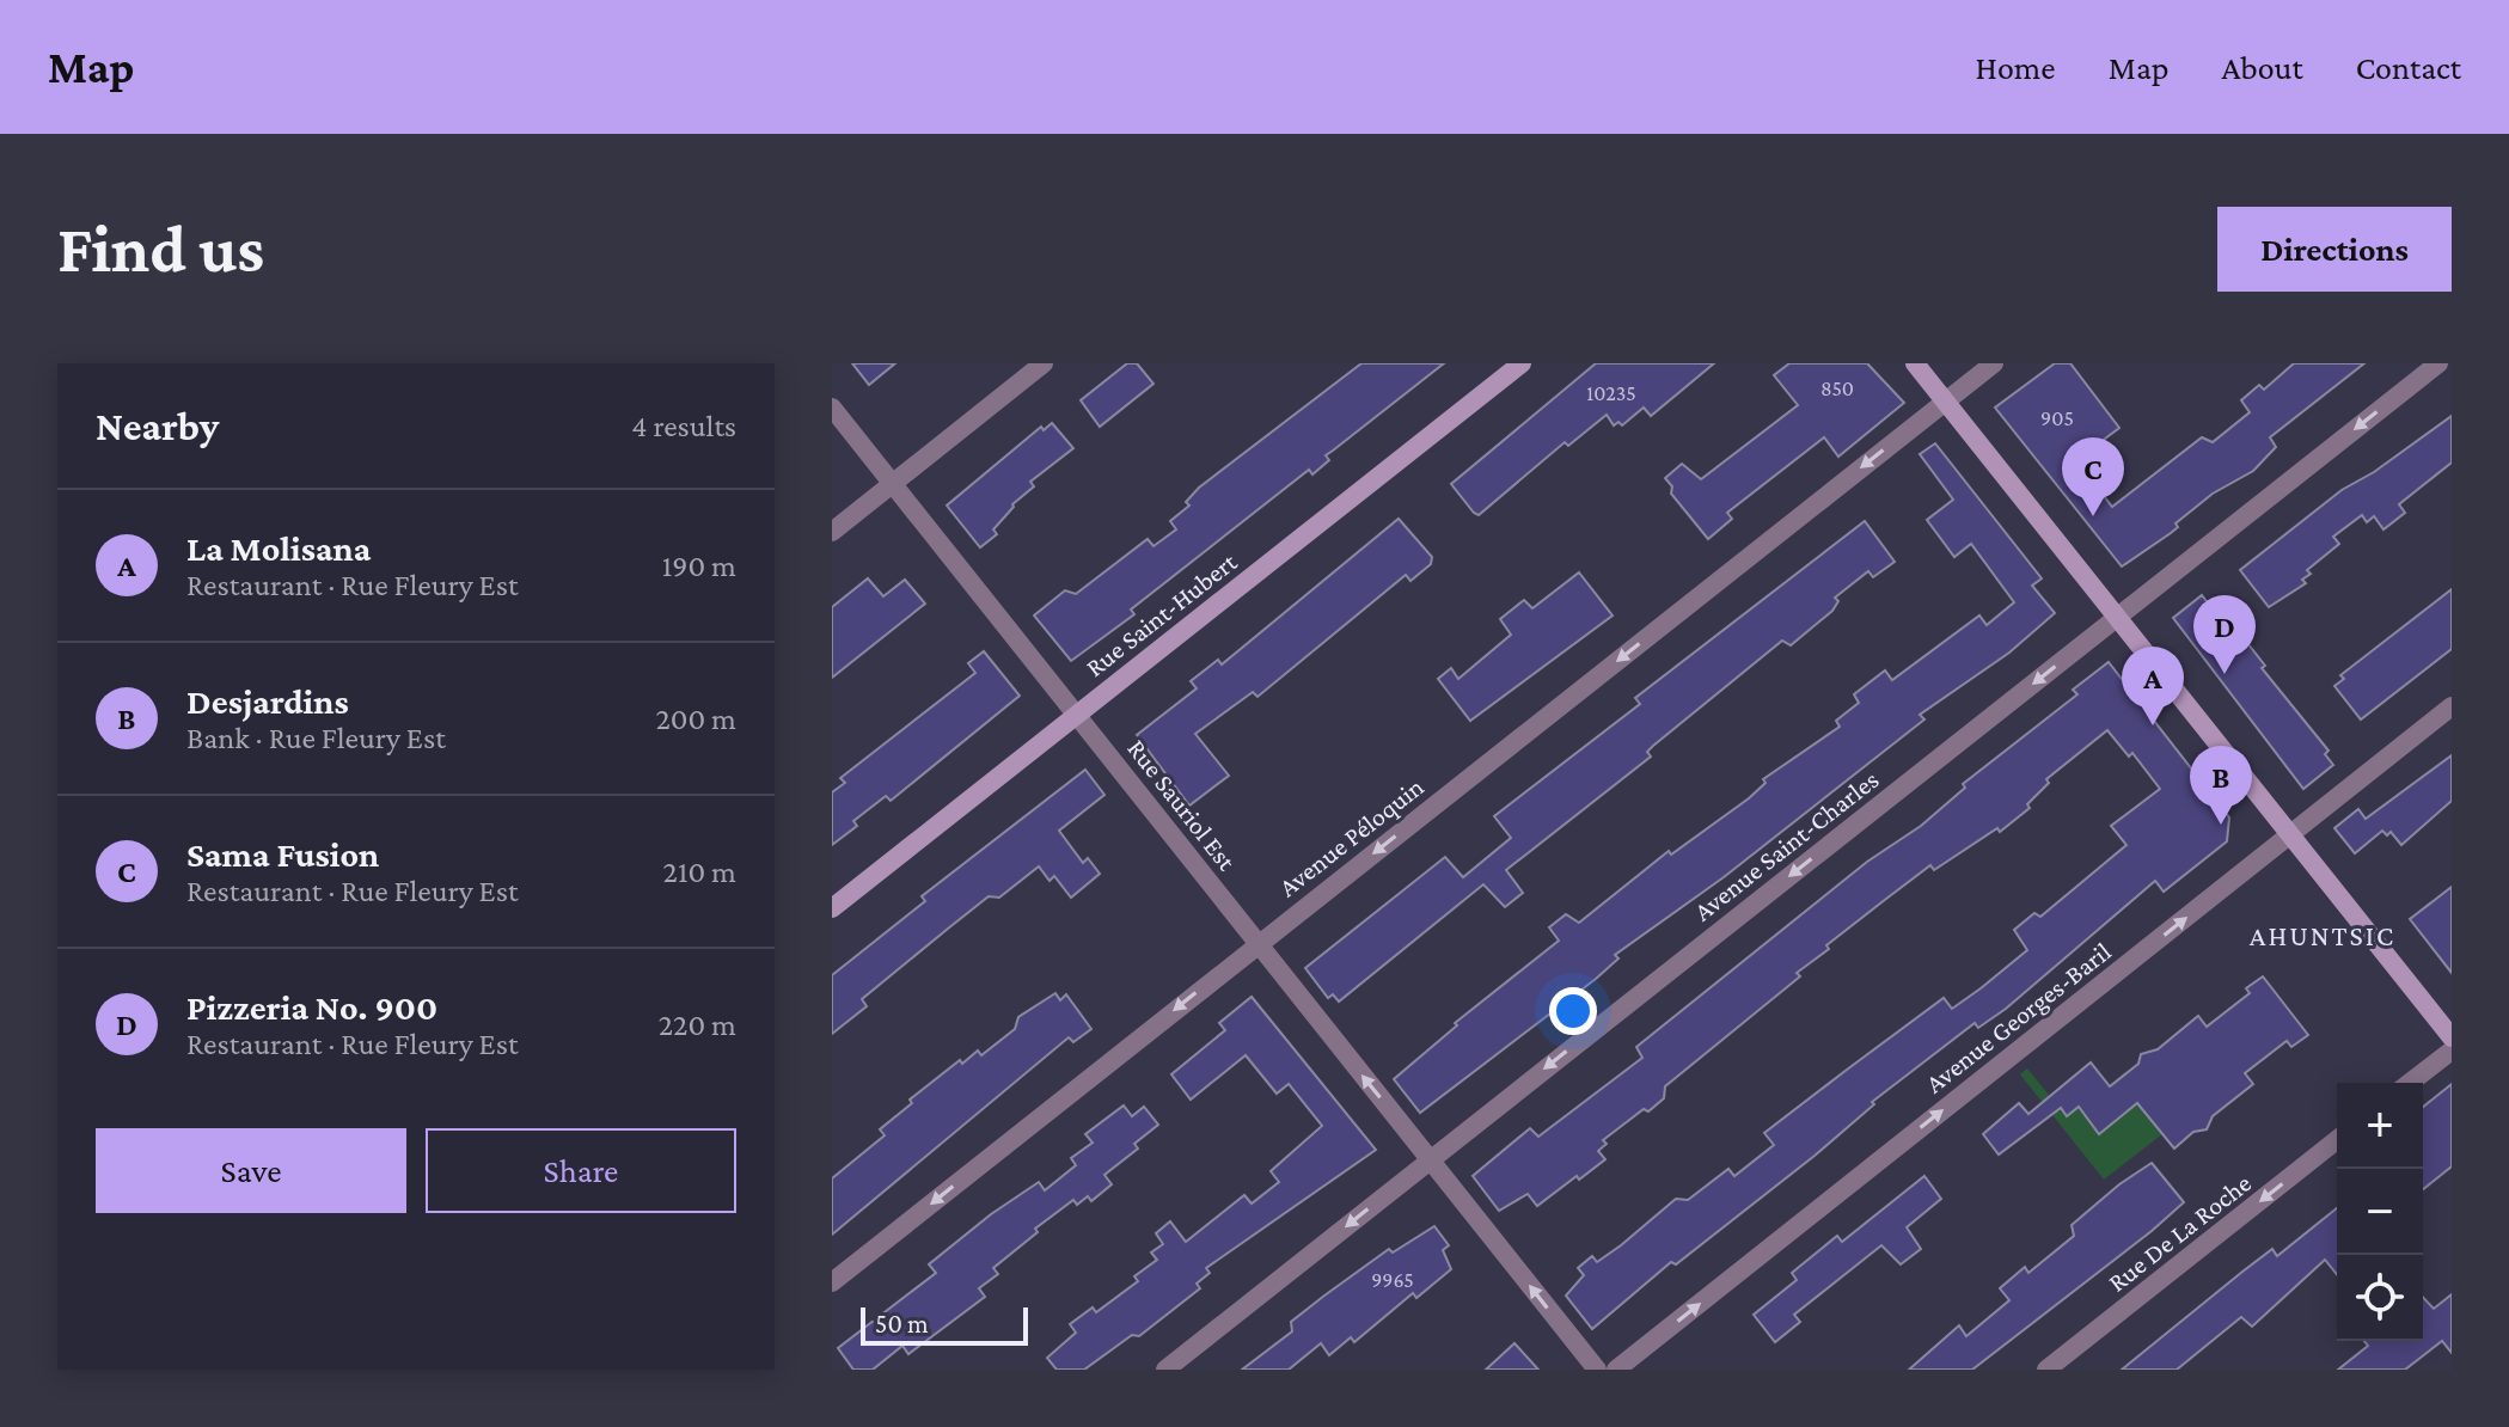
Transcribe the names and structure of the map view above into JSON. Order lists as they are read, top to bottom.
{
  "streets": {
    "main road": ["Rue Saint-Hubert"],
    "street": [
      "Rue Sauriol Est",
      "Avenue Péloquin",
      "Avenue Saint-Charles",
      "Avenue Georges-Baril",
      "Rue De La Roche"
    ]
  },
  "crossings": [
    ["Rue Saint-Hubert", "Rue Sauriol Est"],
    ["Rue Sauriol Est", "Avenue Péloquin"],
    ["Rue Sauriol Est", "Avenue Saint-Charles"]
  ],
  "one_way": [
    "Rue Sauriol Est",
    "Avenue Péloquin",
    "Avenue Saint-Charles",
    "Avenue Georges-Baril",
    "Rue De La Roche"
  ],
  "districts": ["AHUNTSIC"],
  "house_numbers": [
    "850",
    "10235",
    "905",
    "9965"
  ],
  "scale_bar": "50 m",
  "page": {
    "header": "Map",
    "nav": [
      "Home",
      "Map",
      "About",
      "Contact"
    ],
    "buttons": [
      "Directions",
      ["Save", "Share"]
    ],
    "title": "Find us",
    "heading": ["Nearby", "4 results"],
    "pins": [
      "C",
      "D",
      "A",
      "B"
    ],
    "list": [
      {
        "mark": "A",
        "name": "La Molisana",
        "note": "Restaurant · Rue Fleury Est",
        "value": "190 m"
      },
      {
        "mark": "B",
        "name": "Desjardins",
        "note": "Bank · Rue Fleury Est",
        "value": "200 m"
      },
      {
        "mark": "C",
        "name": "Sama Fusion",
        "note": "Restaurant · Rue Fleury Est",
        "value": "210 m"
      },
      {
        "mark": "D",
        "name": "Pizzeria No. 900",
        "note": "Restaurant · Rue Fleury Est",
        "value": "220 m"
      }
    ],
    "map_buttons": ["+", "−"],
    "scale": "50 m"
  }
}
